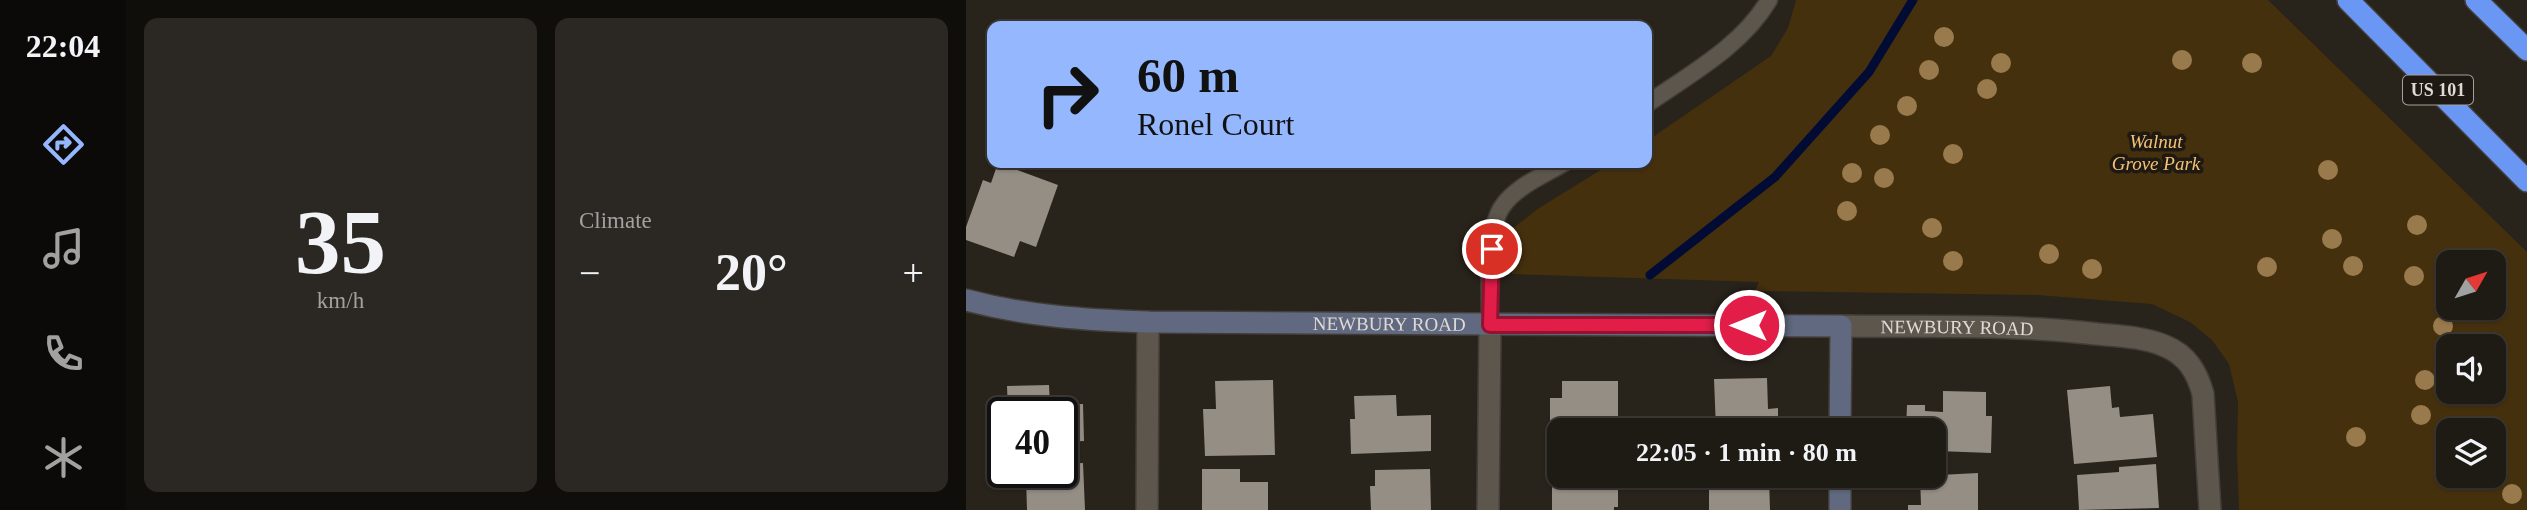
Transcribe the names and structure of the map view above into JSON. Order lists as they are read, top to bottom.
{
  "streets": {
    "highway": ["US 101"],
    "street": ["NEWBURY ROAD"]
  },
  "parks": ["Walnut Grove Park"],
  "north": "top right",
  "page": {
    "tabs": "22:04",
    "tile": [
      ["35", "km/h"],
      "Climate"
    ],
    "turn": ["60 m", "Ronel Court"],
    "heat": ["−", "20°", "+"],
    "limit": "40",
    "trip": "22:05 · 1 min · 80 m"
  }
}
